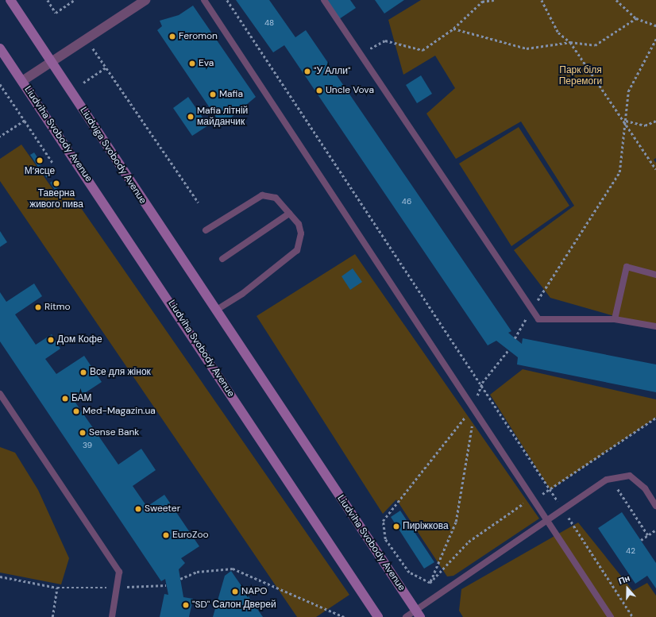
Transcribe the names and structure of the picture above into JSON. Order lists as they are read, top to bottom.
{
  "streets": {
    "main road": ["Liudviha Svobody Avenue", "Liudviga Svobody Avenue"]
  },
  "crossings": [
    ["Liudviha Svobody Avenue", "Liudviga Svobody Avenue"]
  ],
  "parks": ["Парк біля Перемоги"],
  "places": [
    "Feromon",
    "Eva",
    "\"У Алли\"",
    "Uncle Vova",
    "Mafia",
    "Mafia літній майданчик",
    "М’ясце",
    "Таверна живого пива",
    "Ritmo",
    "Дом Кофе",
    "Все для жінок",
    "БАМ",
    "Med-Magazin.ua",
    "Sense Bank",
    "Sweeter",
    "Пиріжкова",
    "EuroZoo",
    "NAPO",
    "\"SD\" Салон Дверей"
  ],
  "house_numbers": [
    "48",
    "46",
    "39",
    "42"
  ],
  "north": "top"
}
